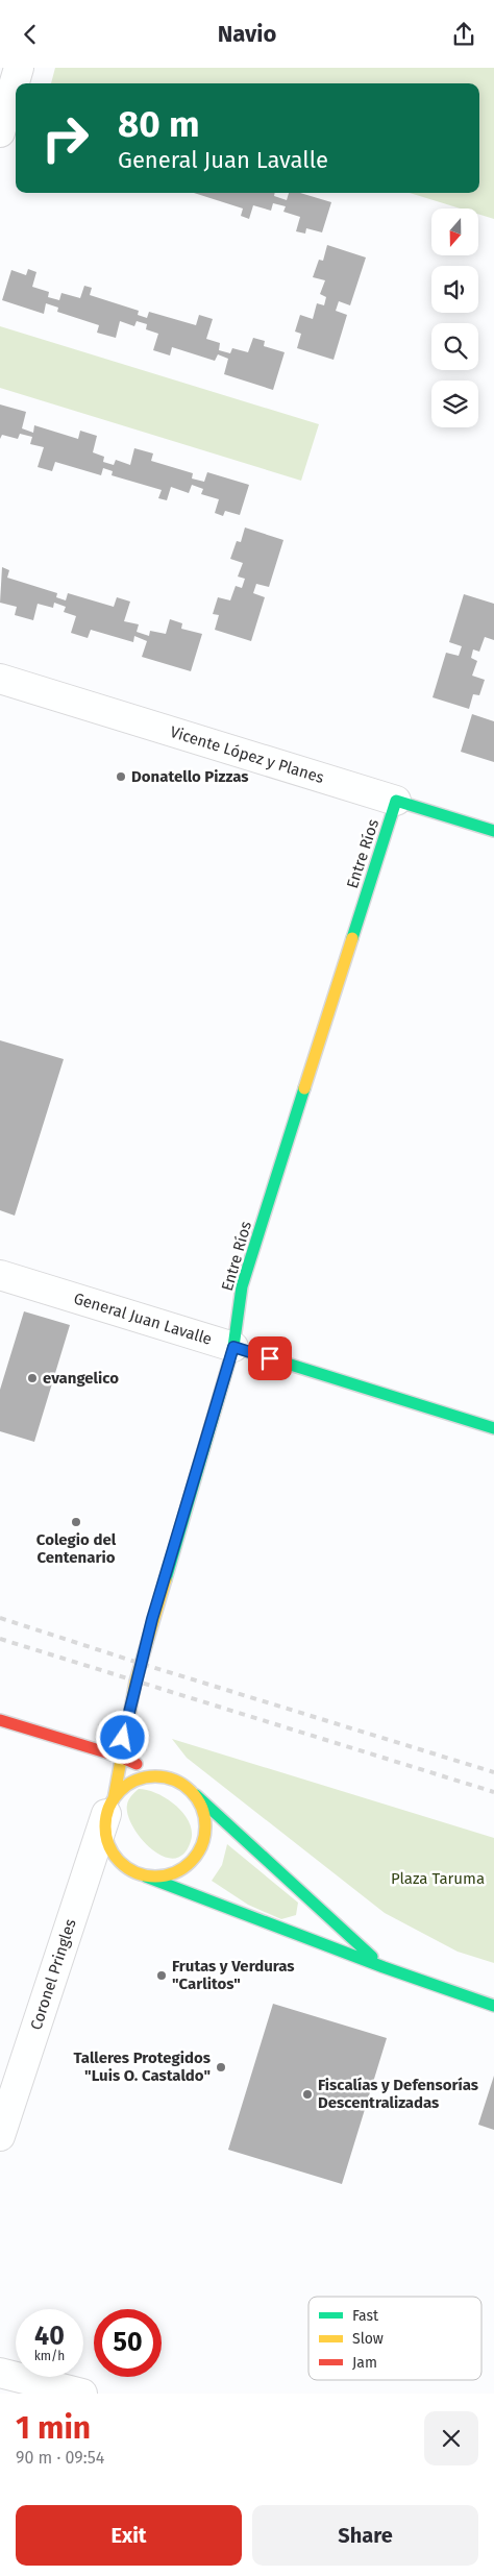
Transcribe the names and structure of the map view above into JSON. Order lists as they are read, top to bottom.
{
  "streets": {
    "main road": [
      "Vicente López y Planes",
      "Entre Ríos",
      "General Juan Lavalle",
      "Coronel Pringles"
    ]
  },
  "crossings": [
    ["Vicente López y Planes", "Entre Ríos"],
    ["Entre Ríos", "General Juan Lavalle"],
    ["Entre Ríos", "Coronel Pringles"]
  ],
  "parks": ["Plaza Taruma"],
  "places": [
    "Donatello Pizzas",
    "evangelico",
    "Colegio del Centenario",
    "Frutas y Verduras \"Carlitos\"",
    "Talleres Protegidos \"Luis O. Castaldo\"",
    "Fiscalías y Defensorías Descentralizadas"
  ],
  "legend": ["Fast", "Slow", "Jam"],
  "north": "bottom",
  "page": {
    "header": "Navio",
    "turn": ["80 m", "General Juan Lavalle"],
    "speed": "40 km/h",
    "limit": "50",
    "heading": ["1 min", "90 m · 09:54"],
    "buttons": ["Exit", "Share"]
  }
}
